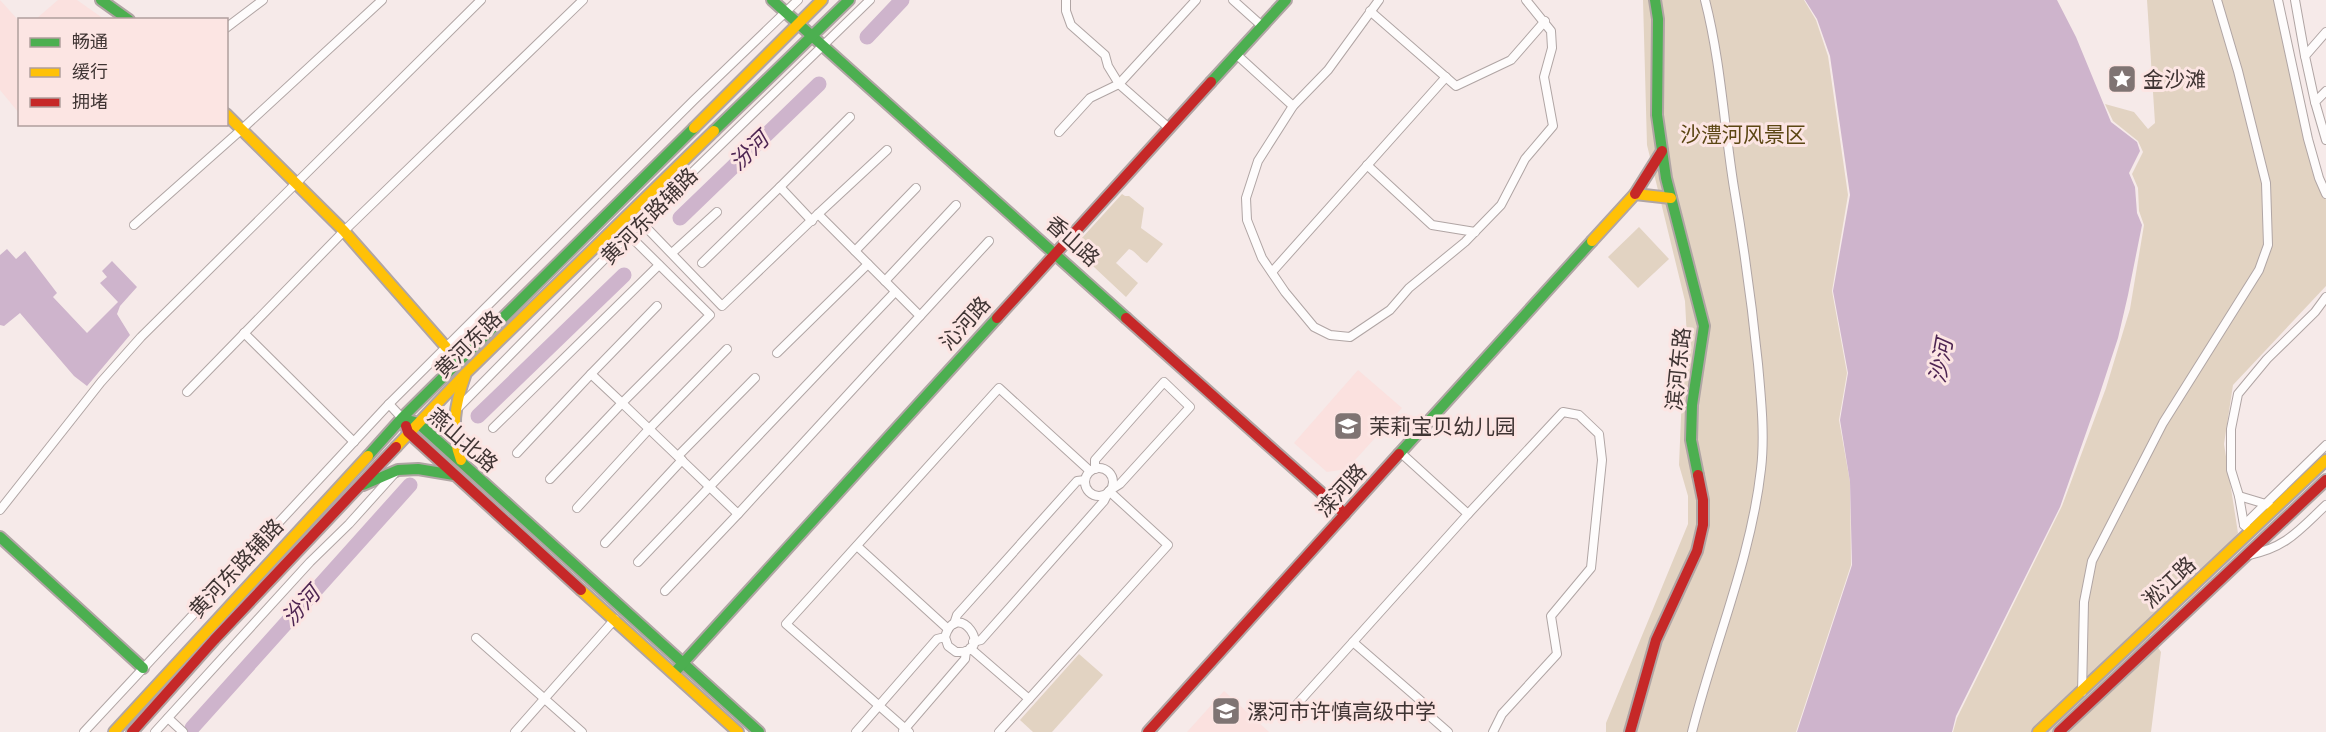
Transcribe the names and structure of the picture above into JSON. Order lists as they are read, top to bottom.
{
  "streets": {
    "street": [
      "黄河东路辅路",
      "香山路",
      "沁河路",
      "黄河东路",
      "滨河东路",
      "燕山北路",
      "滦河路",
      "淞江路"
    ]
  },
  "crossings": [
    ["黄河东路辅路", "香山路"],
    ["香山路", "沁河路"],
    ["香山路", "黄河东路"],
    ["香山路", "滦河路"],
    ["沁河路", "燕山北路"],
    ["黄河东路", "燕山北路"],
    ["滨河东路", "滦河路"]
  ],
  "water": ["汾河", "沙河"],
  "parks": ["沙澧河风景区"],
  "places": {
    "place": ["金沙滩"],
    "school or university": ["茉莉宝贝幼儿园", "漯河市许慎高级中学"]
  },
  "legend": ["畅通", "缓行", "拥堵"]
}
